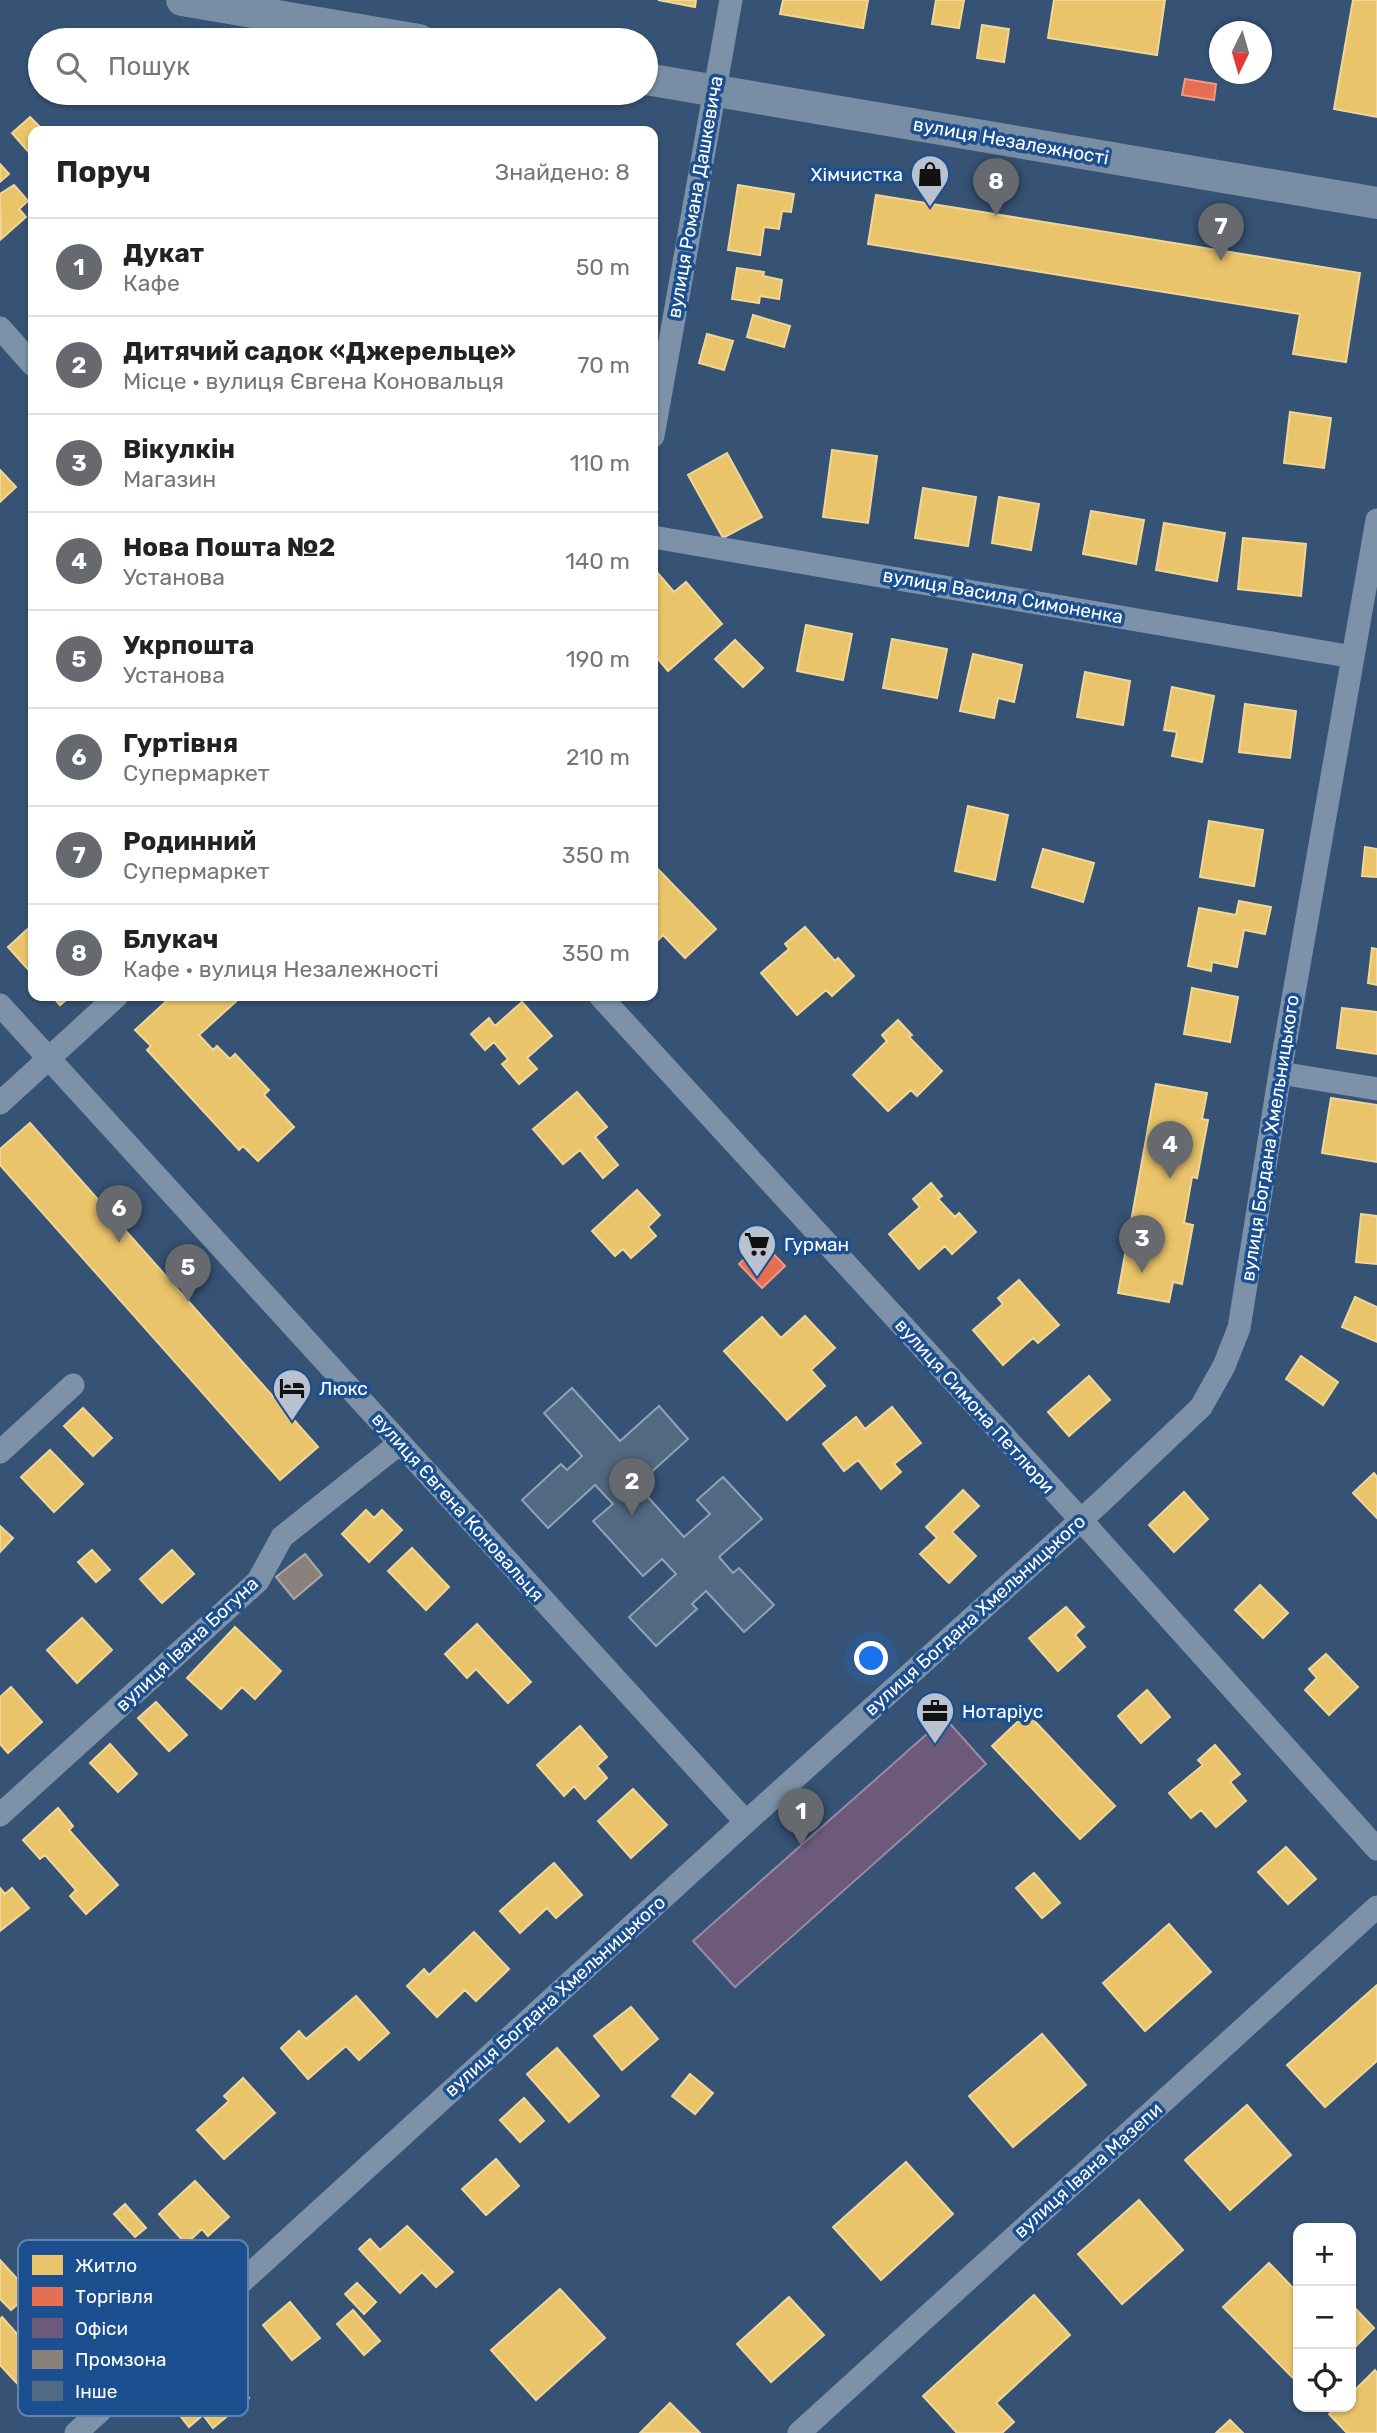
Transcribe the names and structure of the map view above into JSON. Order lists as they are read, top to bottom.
{
  "streets": {
    "main road": ["вулиця Незалежності"],
    "street": [
      "вулиця Романа Дашкевича",
      "вулиця Василя Симоненка",
      "вулиця Богдана Хмельницького",
      "вулиця Симона Петлюри",
      "вулиця Євгена Коновальця",
      "вулиця Івана Богуна",
      "вулиця Івана Мазепи"
    ]
  },
  "crossings": [
    ["вулиця Незалежності", "вулиця Романа Дашкевича"],
    ["вулиця Василя Симоненка", "вулиця Богдана Хмельницького"],
    ["вулиця Богдана Хмельницького", "вулиця Симона Петлюри"],
    ["вулиця Богдана Хмельницького", "вулиця Євгена Коновальця"],
    ["вулиця Євгена Коновальця", "вулиця Івана Богуна"]
  ],
  "places": {
    "shop": ["Хімчистка"],
    "supermarket": ["Гурман"],
    "hotel": ["Люкс"],
    "office": ["Нотаріус"]
  },
  "legend": [
    "Житло",
    "Торгівля",
    "Офіси",
    "Промзона",
    "Інше"
  ],
  "north": "bottom",
  "page": {
    "search": "Пошук",
    "heading": ["Поруч", "Знайдено: 8"],
    "pins": [
      "8",
      "7",
      "4",
      "6",
      "3",
      "5",
      "2",
      "1"
    ],
    "list": [
      {
        "mark": "1",
        "name": "Дукат",
        "note": "Кафе",
        "value": "50 m"
      },
      {
        "mark": "2",
        "name": "Дитячий садок «Джерельце»",
        "note": "Місце · вулиця Євгена Коновальця",
        "value": "70 m"
      },
      {
        "mark": "3",
        "name": "Вікулкін",
        "note": "Магазин",
        "value": "110 m"
      },
      {
        "mark": "4",
        "name": "Нова Пошта №2",
        "note": "Установа",
        "value": "140 m"
      },
      {
        "mark": "5",
        "name": "Укрпошта",
        "note": "Установа",
        "value": "190 m"
      },
      {
        "mark": "6",
        "name": "Гуртівня",
        "note": "Супермаркет",
        "value": "210 m"
      },
      {
        "mark": "7",
        "name": "Родинний",
        "note": "Супермаркет",
        "value": "350 m"
      },
      {
        "mark": "8",
        "name": "Блукач",
        "note": "Кафе · вулиця Незалежності",
        "value": "350 m"
      }
    ],
    "map_buttons": ["+", "−"]
  }
}
